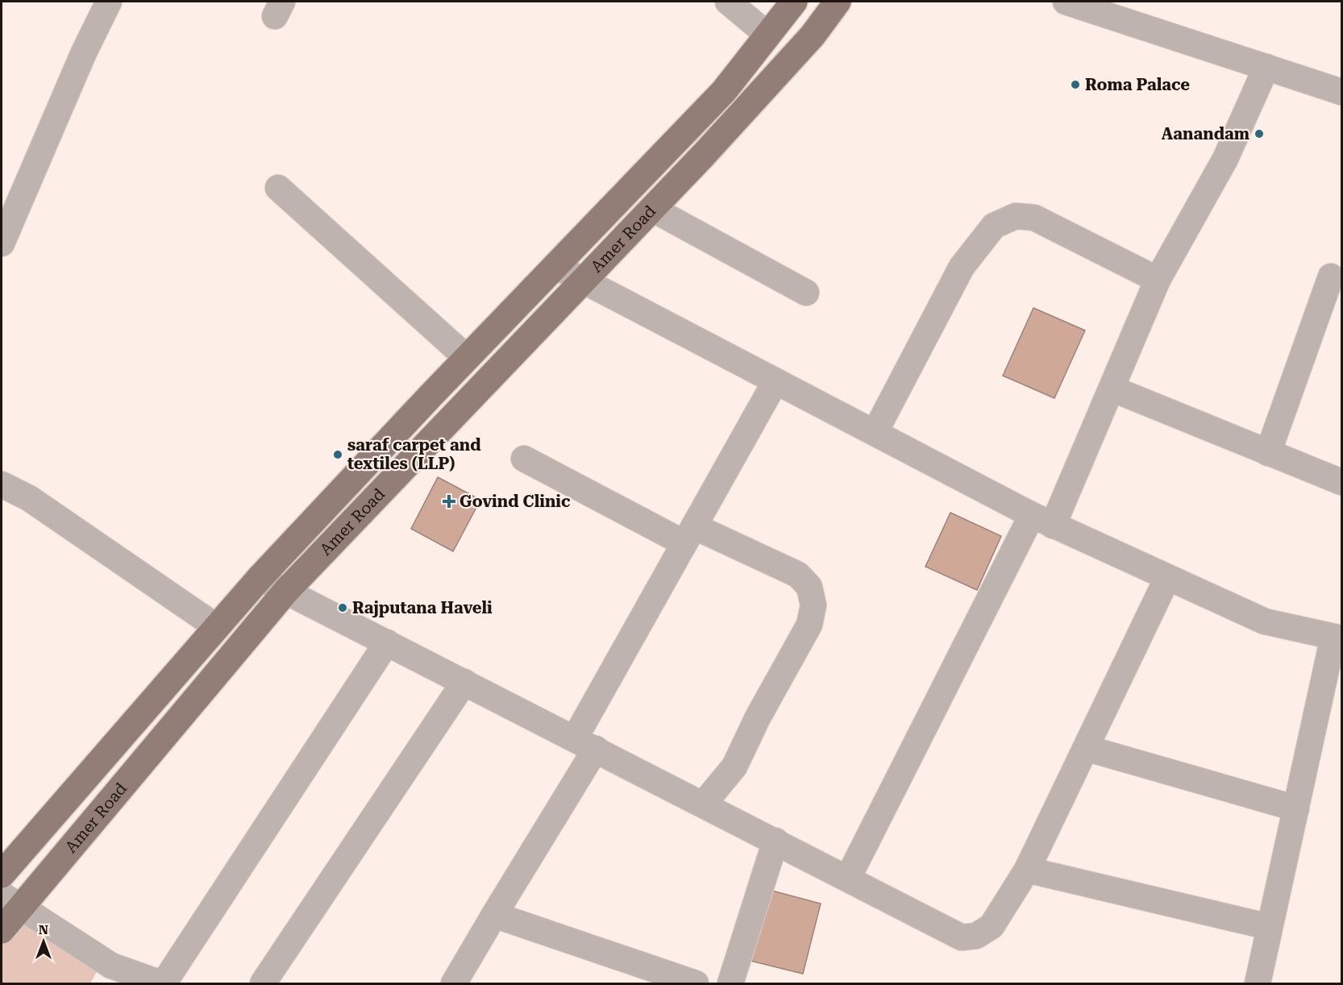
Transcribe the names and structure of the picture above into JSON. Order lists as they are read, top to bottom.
{
  "streets": {
    "main road": ["Amer Road"]
  },
  "places": {
    "other": [
      "Roma Palace",
      "Aanandam",
      "saraf carpet and textiles (LLP)",
      "Rajputana Haveli"
    ],
    "health": ["Govind Clinic"]
  },
  "north": "top"
}
